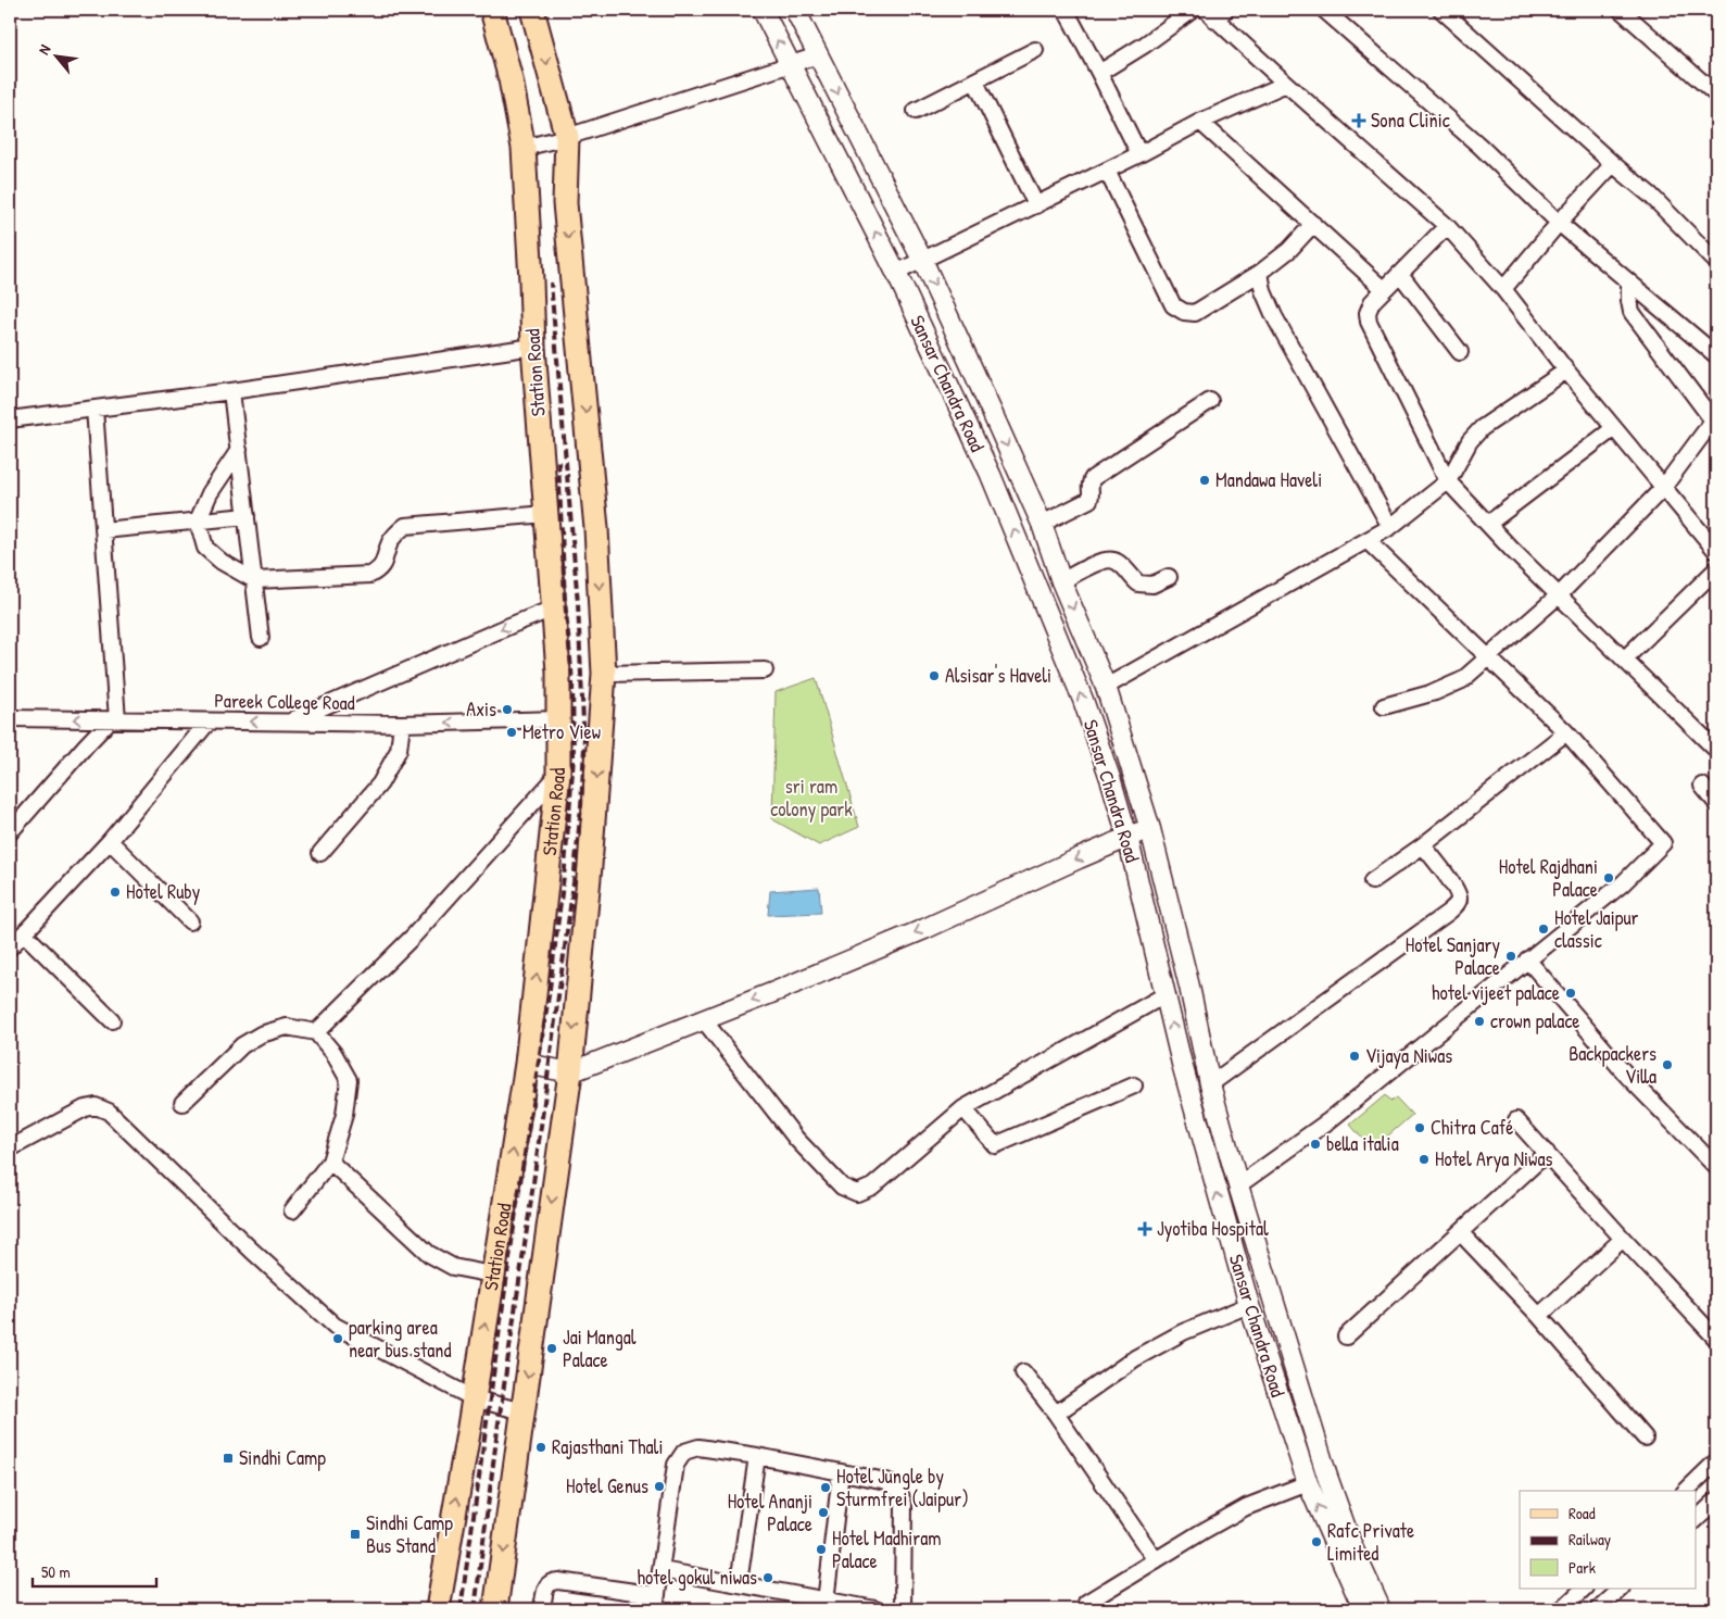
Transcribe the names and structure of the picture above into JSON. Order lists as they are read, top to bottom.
{
  "streets": {
    "main road": ["Station Road"],
    "street": ["Sansar Chandra Road", "Pareek College Road"]
  },
  "crossings": [
    ["Station Road", "Pareek College Road"]
  ],
  "parks": ["sri ram colony park"],
  "places": {
    "health": ["Sona Clinic", "Jyotiba Hospital"],
    "other": [
      "Mandawa Haveli",
      "Alsisar's Haveli",
      "Axis",
      "Metro View",
      "Hotel Rajdhani Palace",
      "Hotel Ruby",
      "Hotel Jaipur classic",
      "Hotel Sanjary Palace",
      "hotel vijeet palace",
      "crown palace",
      "Vijaya Niwas",
      "Backpackers Villa",
      "Chitra Café",
      "bella italia",
      "Hotel Arya Niwas",
      "parking area near bus stand",
      "Jai Mangal Palace",
      "Rajasthani Thali",
      "Hotel Genus",
      "Hotel Jungle by Sturmfrei (Jaipur)",
      "Hotel Ananji Palace",
      "Rafc Private Limited",
      "Hotel Madhiram Palace",
      "hotel gokul niwas"
    ],
    "transit": ["Sindhi Camp", "Sindhi Camp Bus Stand"]
  },
  "legend": ["Road", "Railway", "Park"],
  "scale_bar": "50 m",
  "north": "top left"
}
